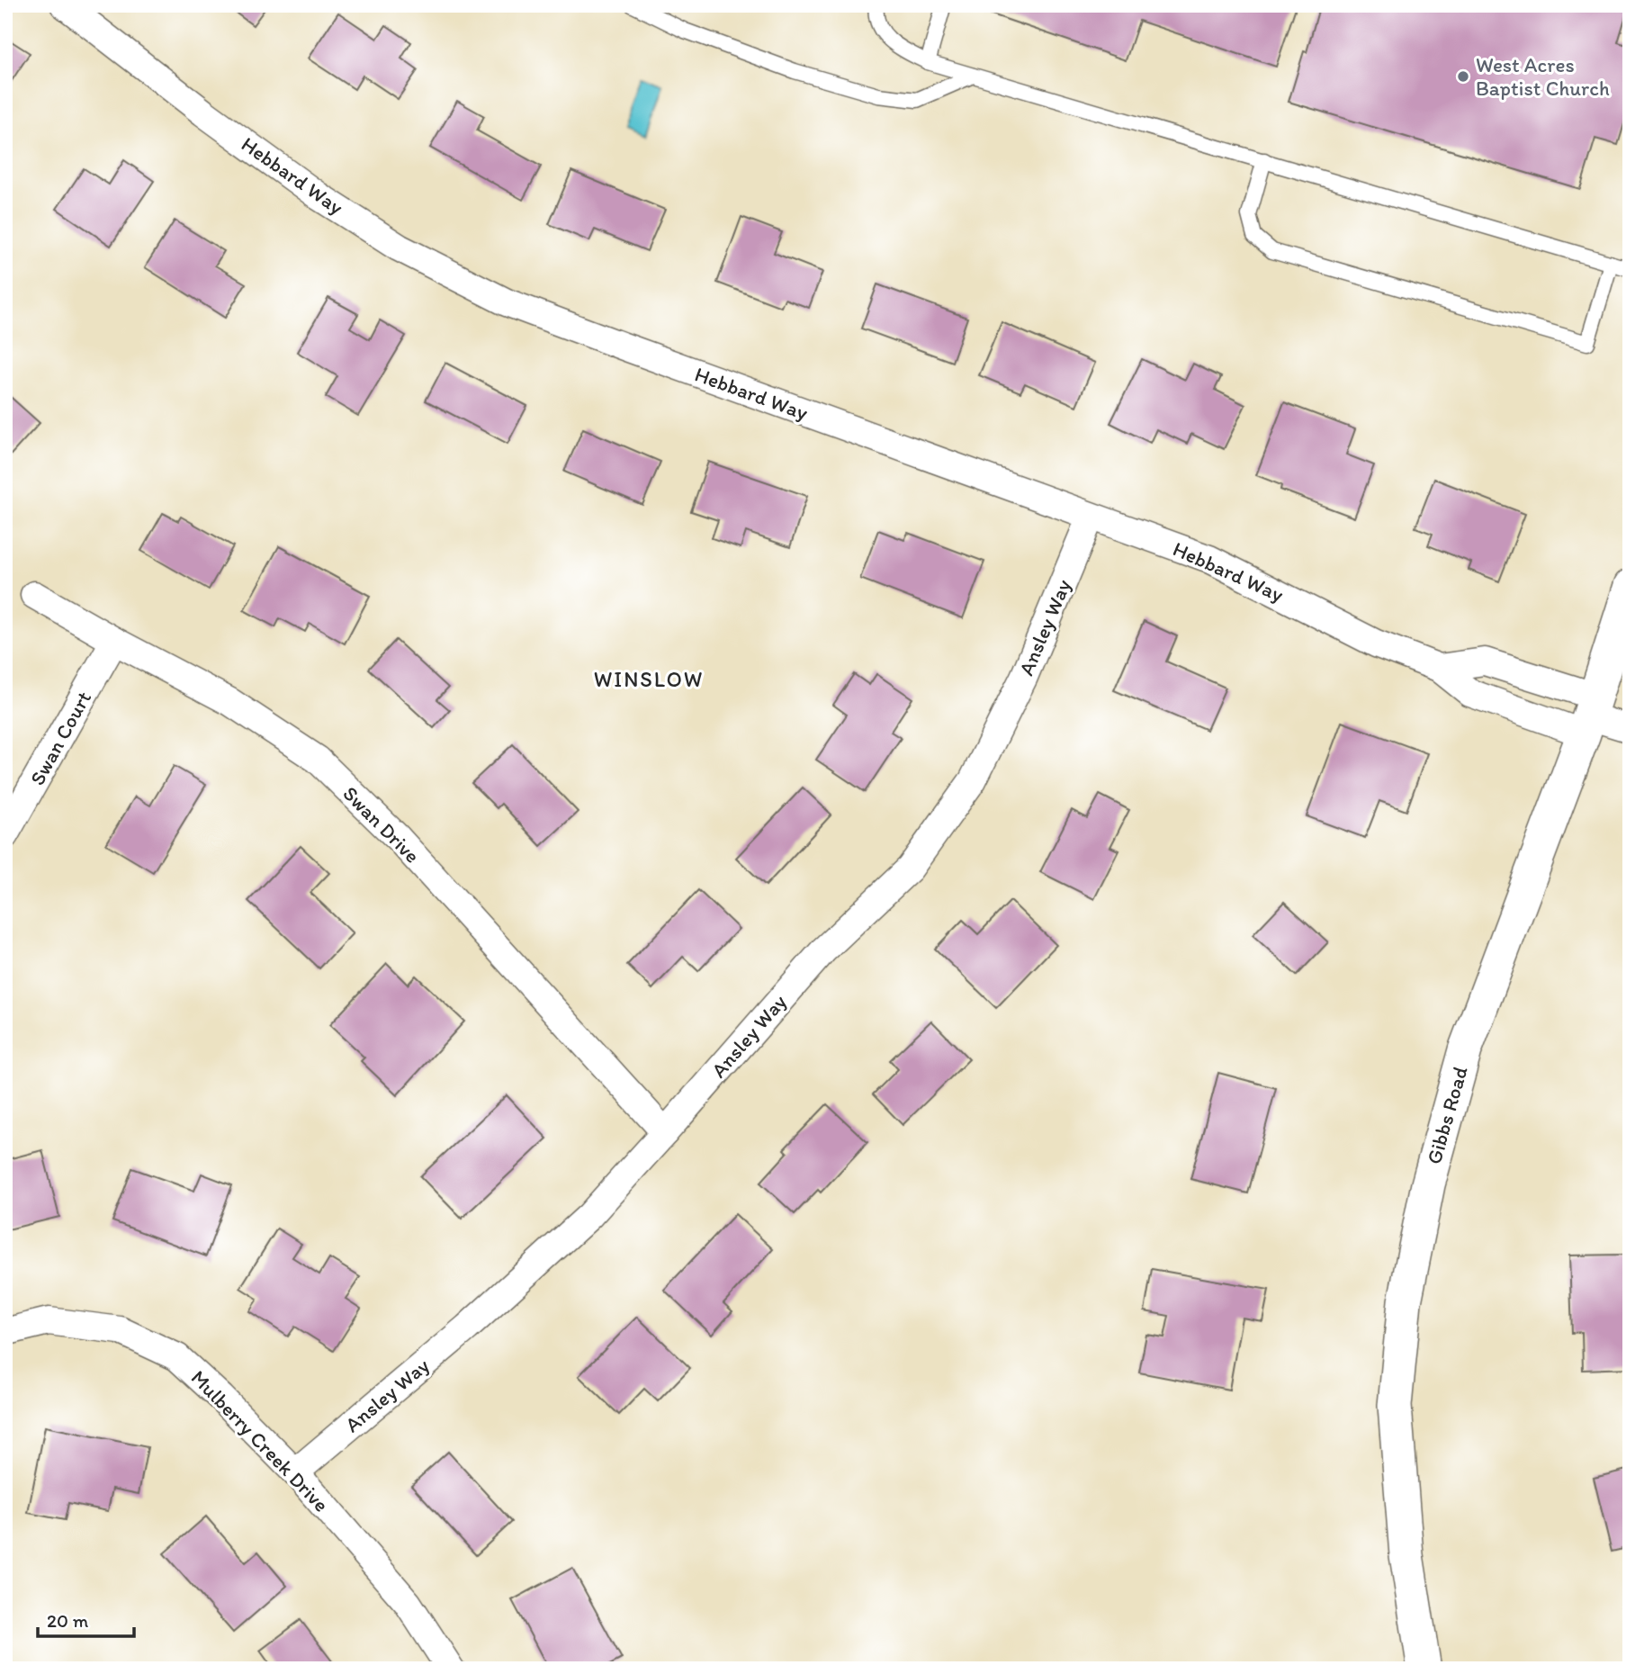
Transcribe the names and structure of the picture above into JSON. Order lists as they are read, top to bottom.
{
  "streets": {
    "street": [
      "Hebbard Way",
      "Ansley Way",
      "Swan Court",
      "Swan Drive",
      "Gibbs Road",
      "Mulberry Creek Drive"
    ]
  },
  "crossings": [
    ["Hebbard Way", "Ansley Way"],
    ["Hebbard Way", "Gibbs Road"],
    ["Ansley Way", "Swan Drive"],
    ["Ansley Way", "Mulberry Creek Drive"],
    ["Swan Court", "Swan Drive"]
  ],
  "districts": ["WINSLOW"],
  "places": ["West Acres Baptist Church"],
  "scale_bar": "20 m"
}
